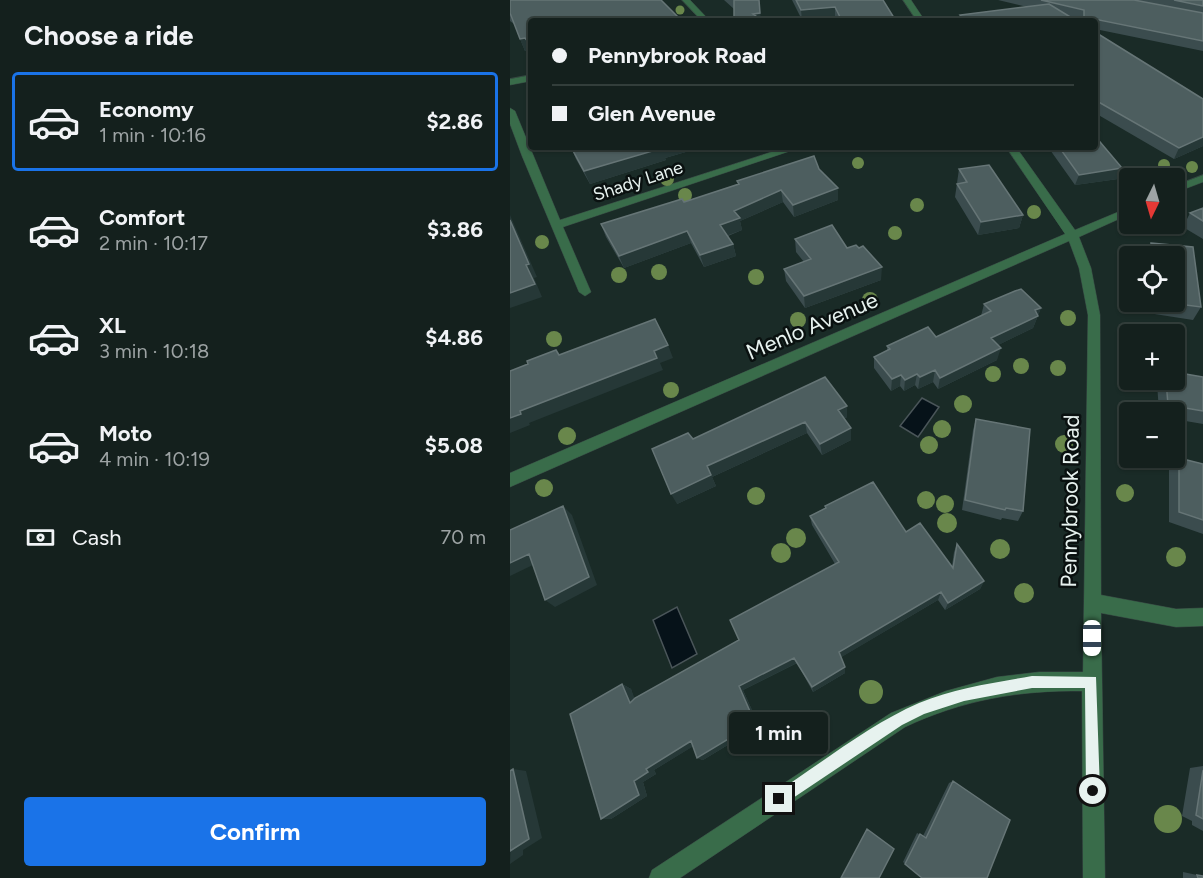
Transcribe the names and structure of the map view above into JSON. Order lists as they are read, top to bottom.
{
  "streets": {
    "street": ["Shady Lane", "Menlo Avenue", "Pennybrook Road"]
  },
  "crossings": [
    ["Menlo Avenue", "Pennybrook Road"]
  ],
  "north": "bottom",
  "page": {
    "heading": "Choose a ride",
    "banner": ["Pennybrook Road", "Glen Avenue"],
    "list": [
      {
        "name": "Economy",
        "note": "1 min · 10:16",
        "value": "$2.86"
      },
      {
        "name": "Comfort",
        "note": "2 min · 10:17",
        "value": "$3.86"
      },
      {
        "name": "XL",
        "note": "3 min · 10:18",
        "value": "$4.86"
      },
      {
        "name": "Moto",
        "note": "4 min · 10:19",
        "value": "$5.08"
      }
    ],
    "map_buttons": ["+", "−"],
    "pay": ["Cash", "70 m"],
    "bubble": "1 min",
    "buttons": "Confirm"
  }
}
